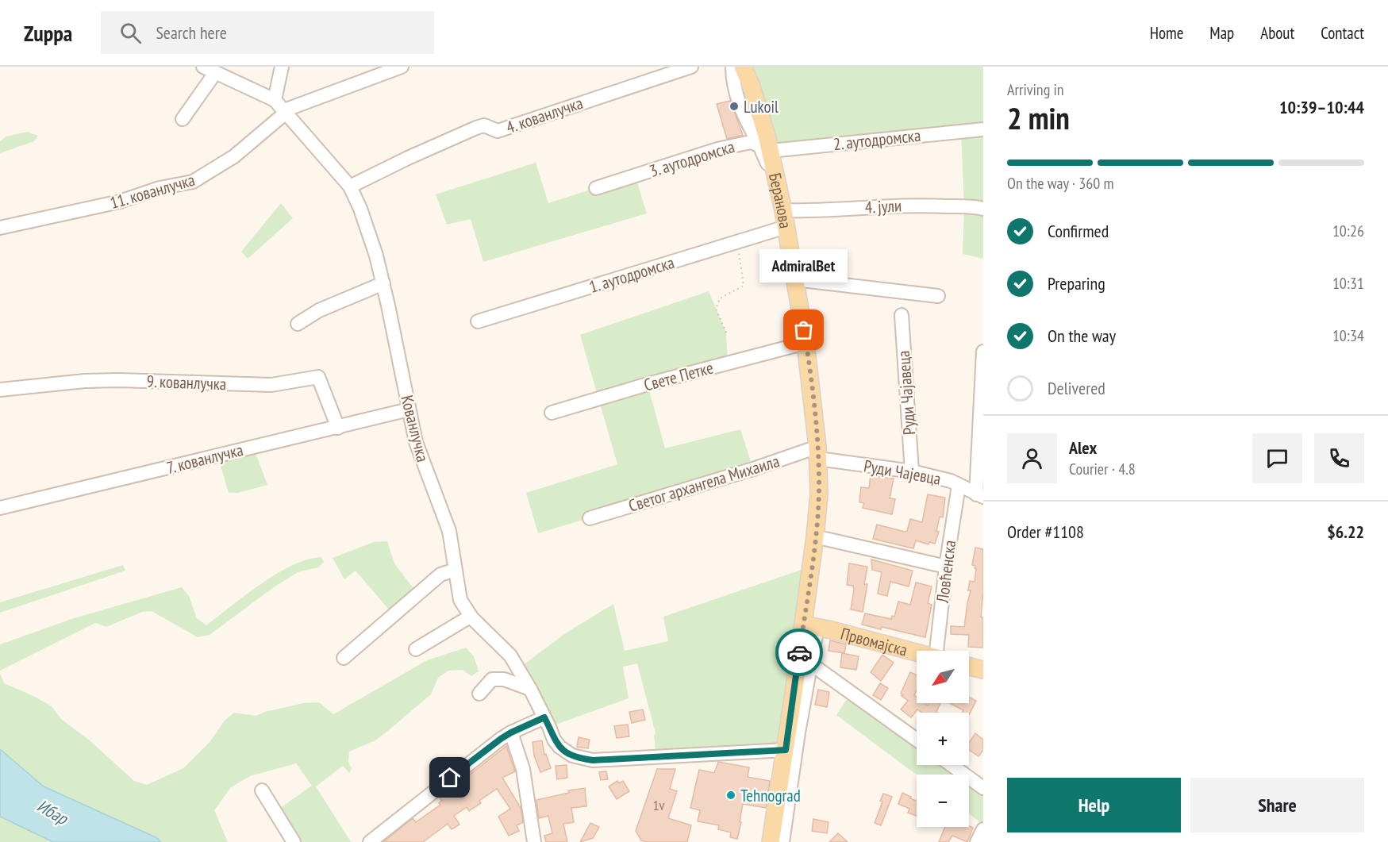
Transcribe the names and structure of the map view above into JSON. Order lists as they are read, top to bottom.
{
  "streets": {
    "main road": ["Беранова", "Првомајска"],
    "street": [
      "4. кованлучка",
      "2. аутодромска",
      "3. аутодромска",
      "11. кованлучка",
      "4. јули",
      "1. аутодромска",
      "Свете Петке",
      "9. кованлучка",
      "Руди Чајавеца",
      "Кованлучка",
      "7. кованлучка",
      "Руди Чајевца",
      "Светог архангела Михаила",
      "Ловћенска"
    ]
  },
  "crossings": [
    ["4. кованлучка", "Кованлучка"],
    ["2. аутодромска", "3. аутодромска"],
    ["2. аутодромска", "Беранова"],
    ["3. аутодромска", "Беранова"],
    ["11. кованлучка", "Кованлучка"],
    ["Беранова", "4. јули"],
    ["Беранова", "1. аутодромска"],
    ["Беранова", "Свете Петке"],
    ["Беранова", "Кованлучка"],
    ["Беранова", "Руди Чајевца"],
    ["Беранова", "Светог архангела Михаила"],
    ["Беранова", "Првомајска"],
    ["9. кованлучка", "7. кованлучка"],
    ["Руди Чајавеца", "Руди Чајевца"],
    ["Кованлучка", "7. кованлучка"],
    ["Руди Чајевца", "Светог архангела Михаила"],
    ["Руди Чајевца", "Ловћенска"]
  ],
  "water": ["Ибар"],
  "places": ["Lukoil", "AdmiralBet", "Tehnograd"],
  "house_numbers": ["1v"],
  "north": "bottom left",
  "page": {
    "header": "Zuppa",
    "search": "Search here",
    "nav": [
      "Home",
      "Map",
      "About",
      "Contact"
    ],
    "heading": ["2 min", "Arriving in", "10:39–10:44"],
    "panel": [
      "Alex",
      "Courier · 4.8",
      "Order #1108",
      "$6.22"
    ],
    "bar": "On the way · 360 m",
    "list": [
      ["Confirmed", "10:26"],
      ["Preparing", "10:31"],
      ["On the way", "10:34"],
      "Delivered"
    ],
    "bubble": "AdmiralBet",
    "map_buttons": ["+", "−"],
    "buttons": ["Help", "Share"]
  }
}
